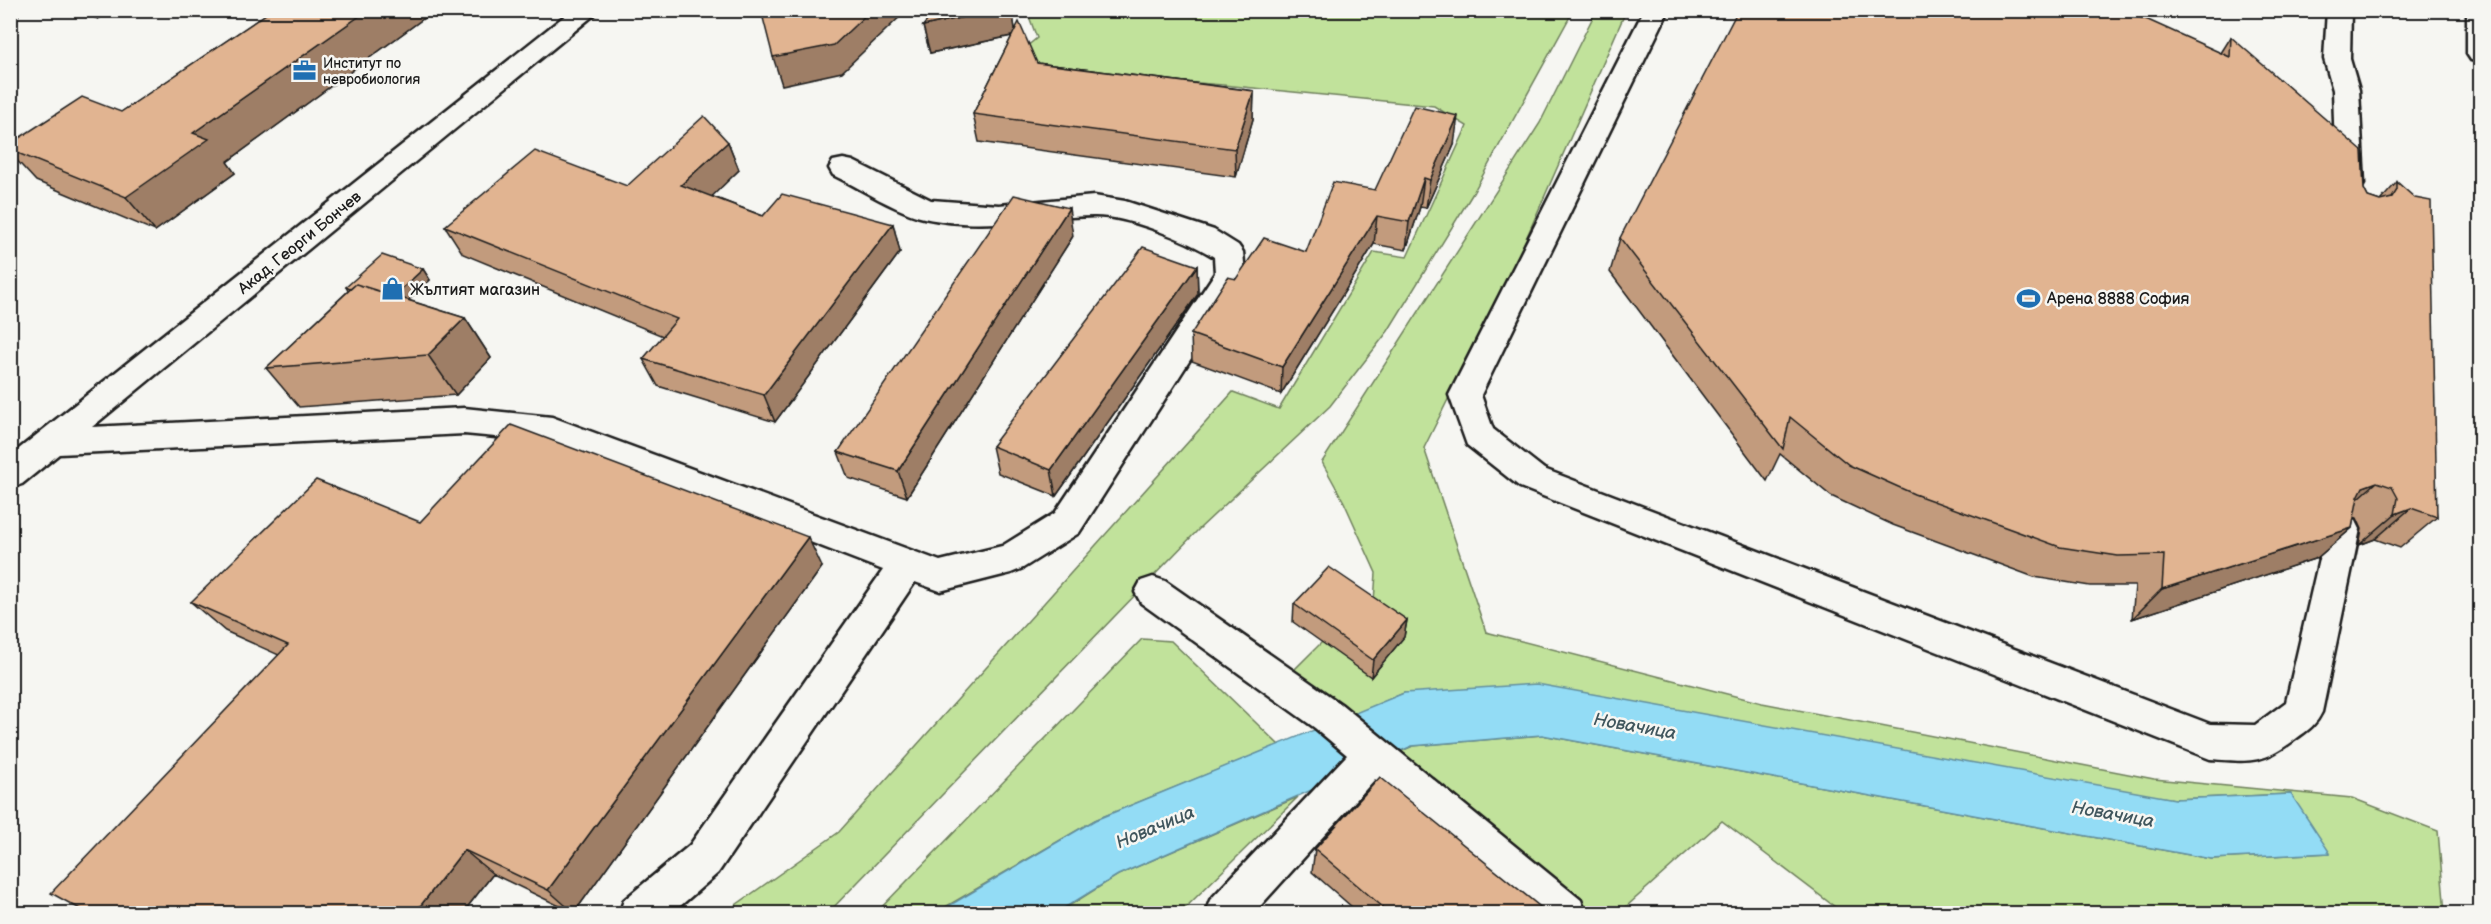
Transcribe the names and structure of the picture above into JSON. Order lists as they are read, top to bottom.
{
  "streets": {
    "street": ["Акад. Георги Бончев"]
  },
  "water": ["Новачица"],
  "places": {
    "office": ["Институт по невробиология"],
    "shop": ["Жълтият магазин"],
    "sports": ["Арена 8888 София"]
  }
}
